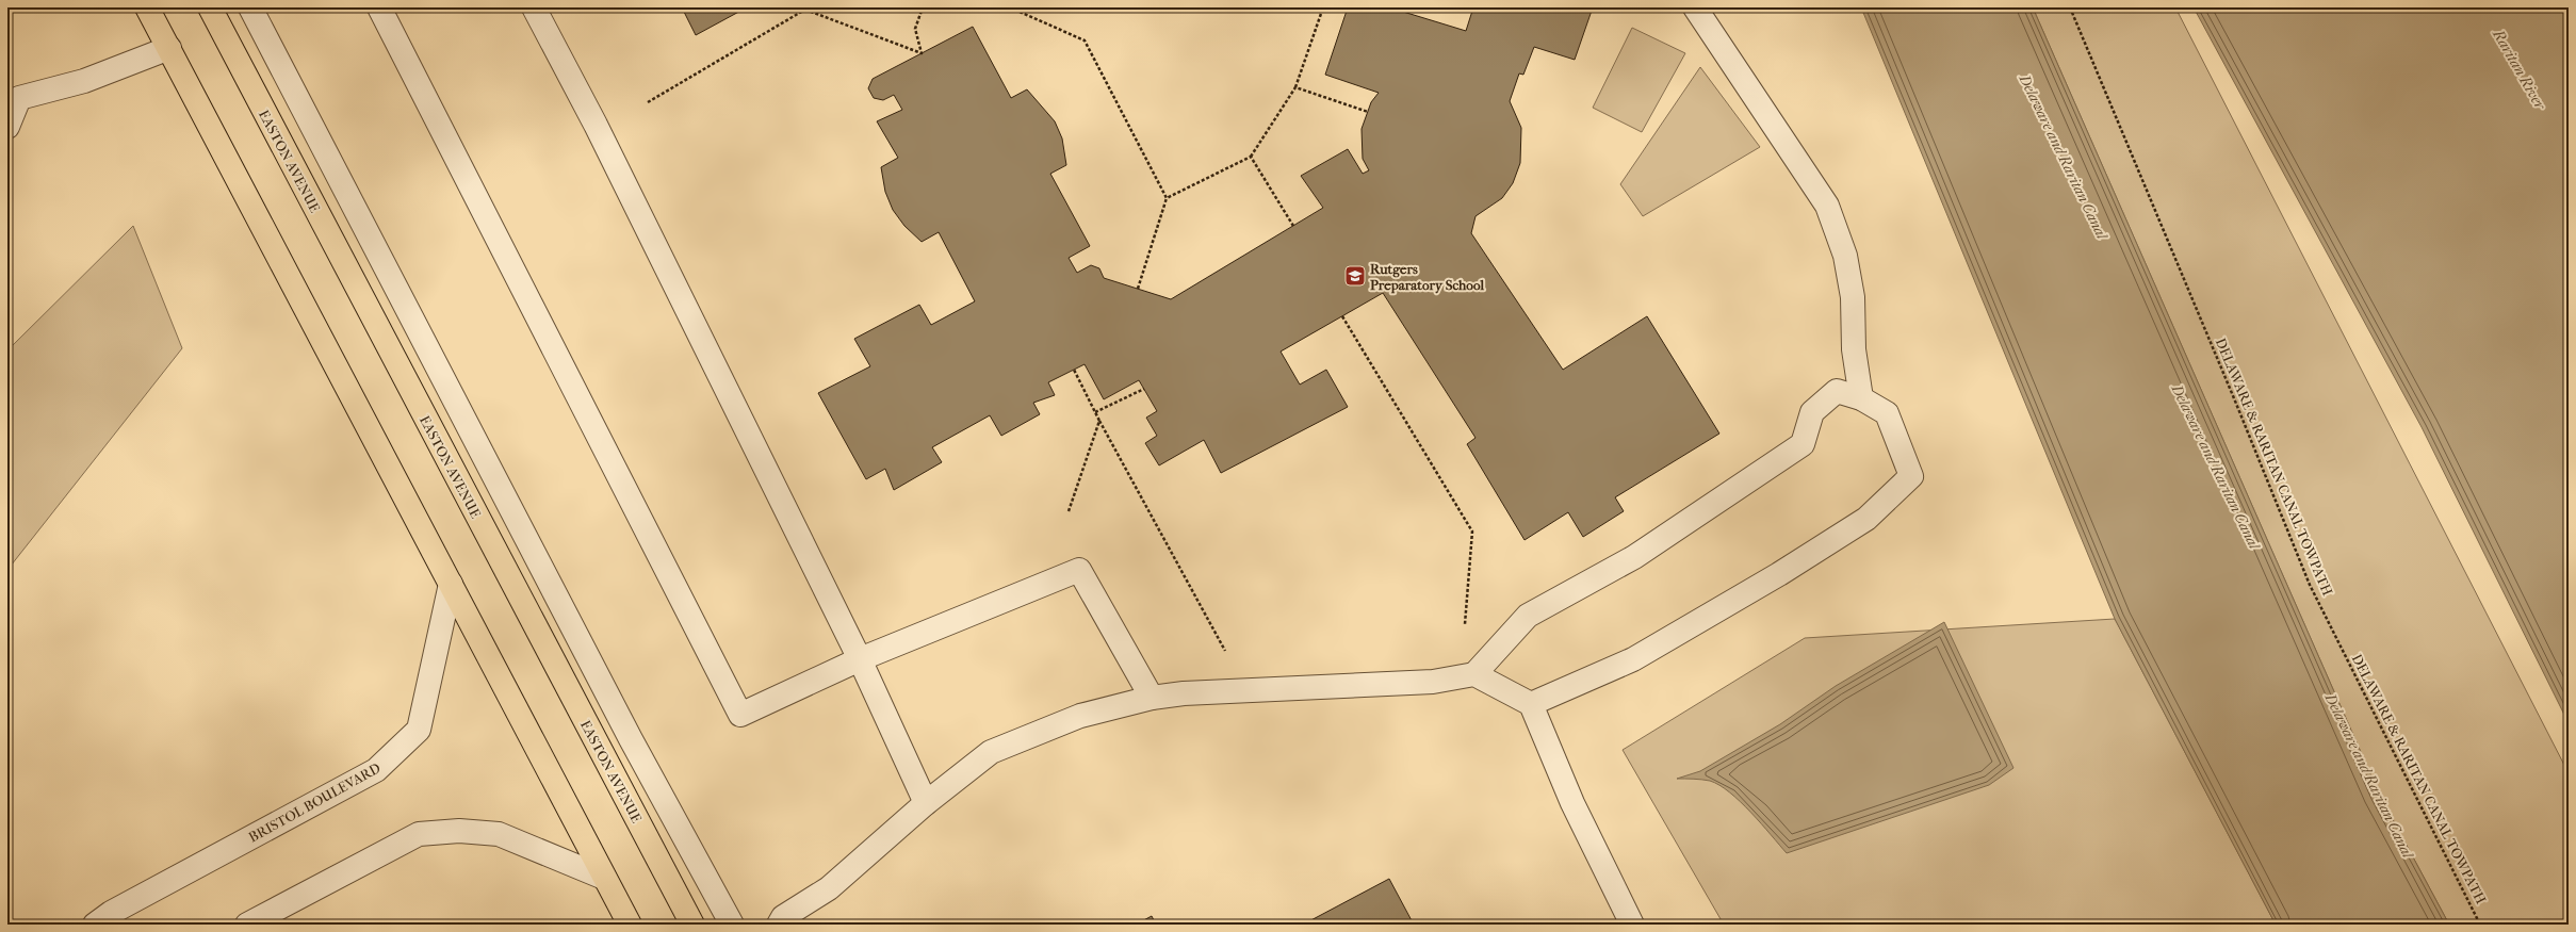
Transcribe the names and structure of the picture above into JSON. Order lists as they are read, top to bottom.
{
  "streets": {
    "main road": ["EASTON AVENUE"],
    "street": ["BRISTOL BOULEVARD"],
    "path": ["DELAWARE & RARITAN CANAL TOWPATH"]
  },
  "water": ["Raritan River", "Delaware and Raritan Canal"],
  "places": {
    "school or university": ["Rutgers Preparatory School"]
  }
}
